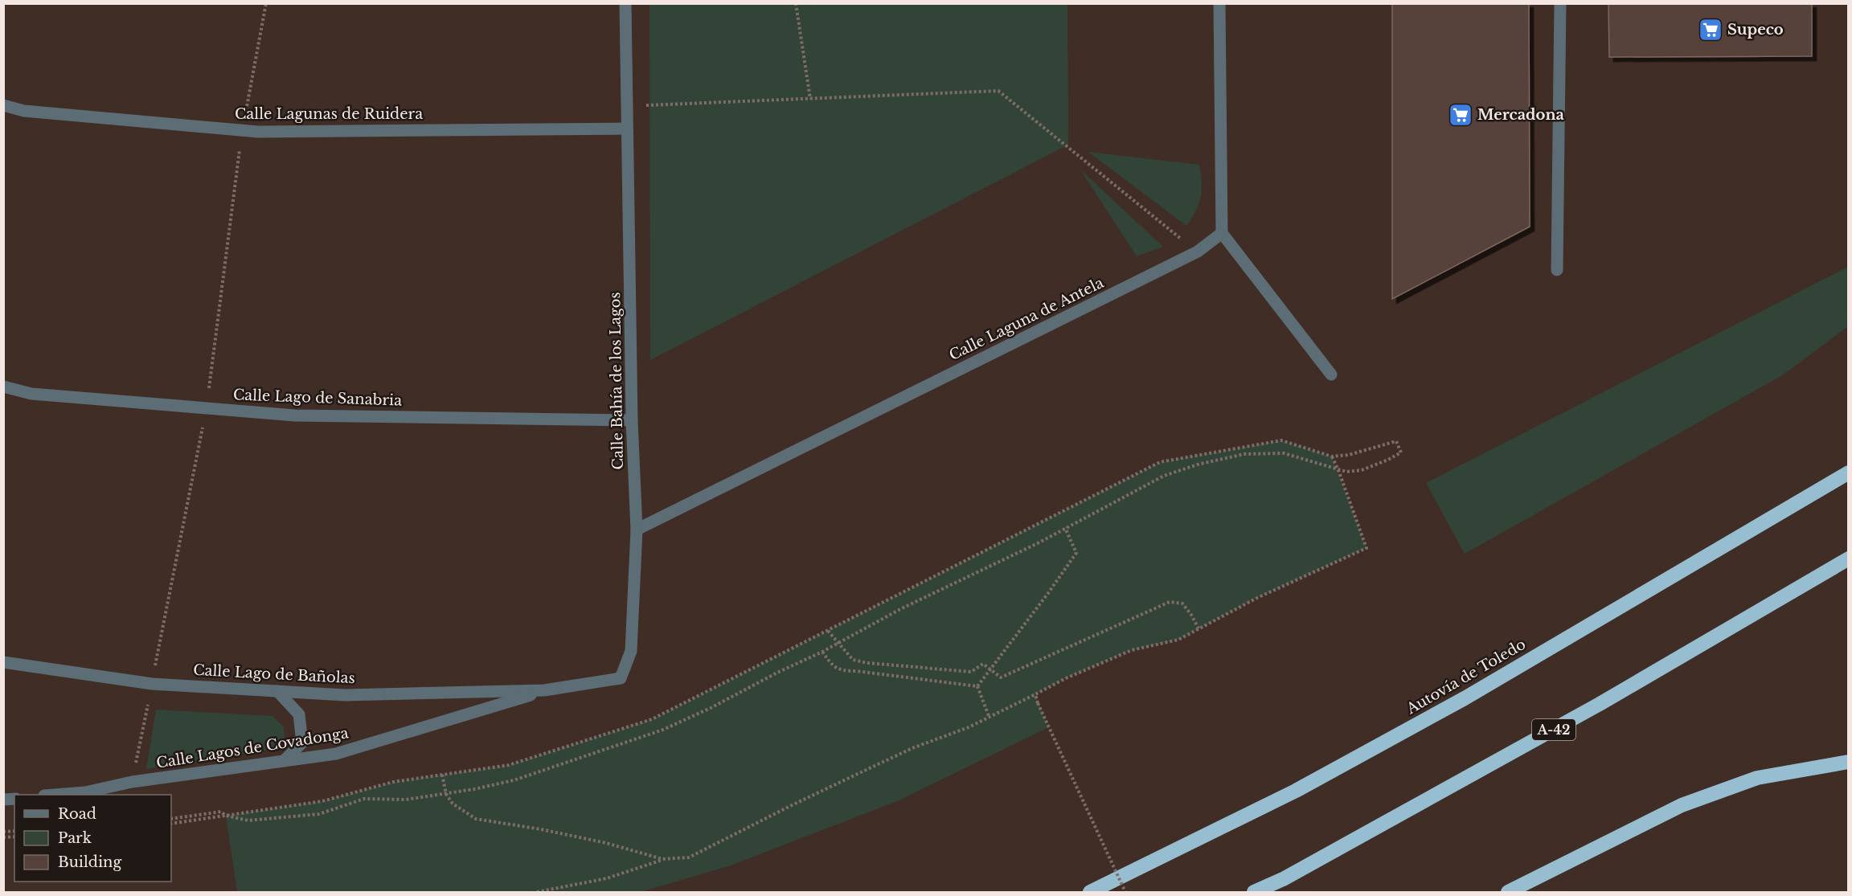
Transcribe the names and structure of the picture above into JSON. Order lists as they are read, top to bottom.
{
  "streets": {
    "highway": ["Autovía de Toledo", "A-42"],
    "street": [
      "Calle Lagunas de Ruidera",
      "Calle Laguna de Antela",
      "Calle Bahía de los Lagos",
      "Calle Lago de Sanabria",
      "Calle Lago de Bañolas",
      "Calle Lagos de Covadonga"
    ]
  },
  "crossings": [
    ["Calle Lagunas de Ruidera", "Calle Bahía de los Lagos"],
    ["Calle Laguna de Antela", "Calle Bahía de los Lagos"],
    ["Calle Bahía de los Lagos", "Calle Lago de Sanabria"],
    ["Calle Bahía de los Lagos", "Calle Lago de Bañolas"],
    ["Calle Bahía de los Lagos", "Calle Lagos de Covadonga"],
    ["Calle Lago de Bañolas", "Calle Lagos de Covadonga"]
  ],
  "places": {
    "supermarket": ["Supeco", "Mercadona"]
  },
  "legend": ["Road", "Park", "Building"]
}
